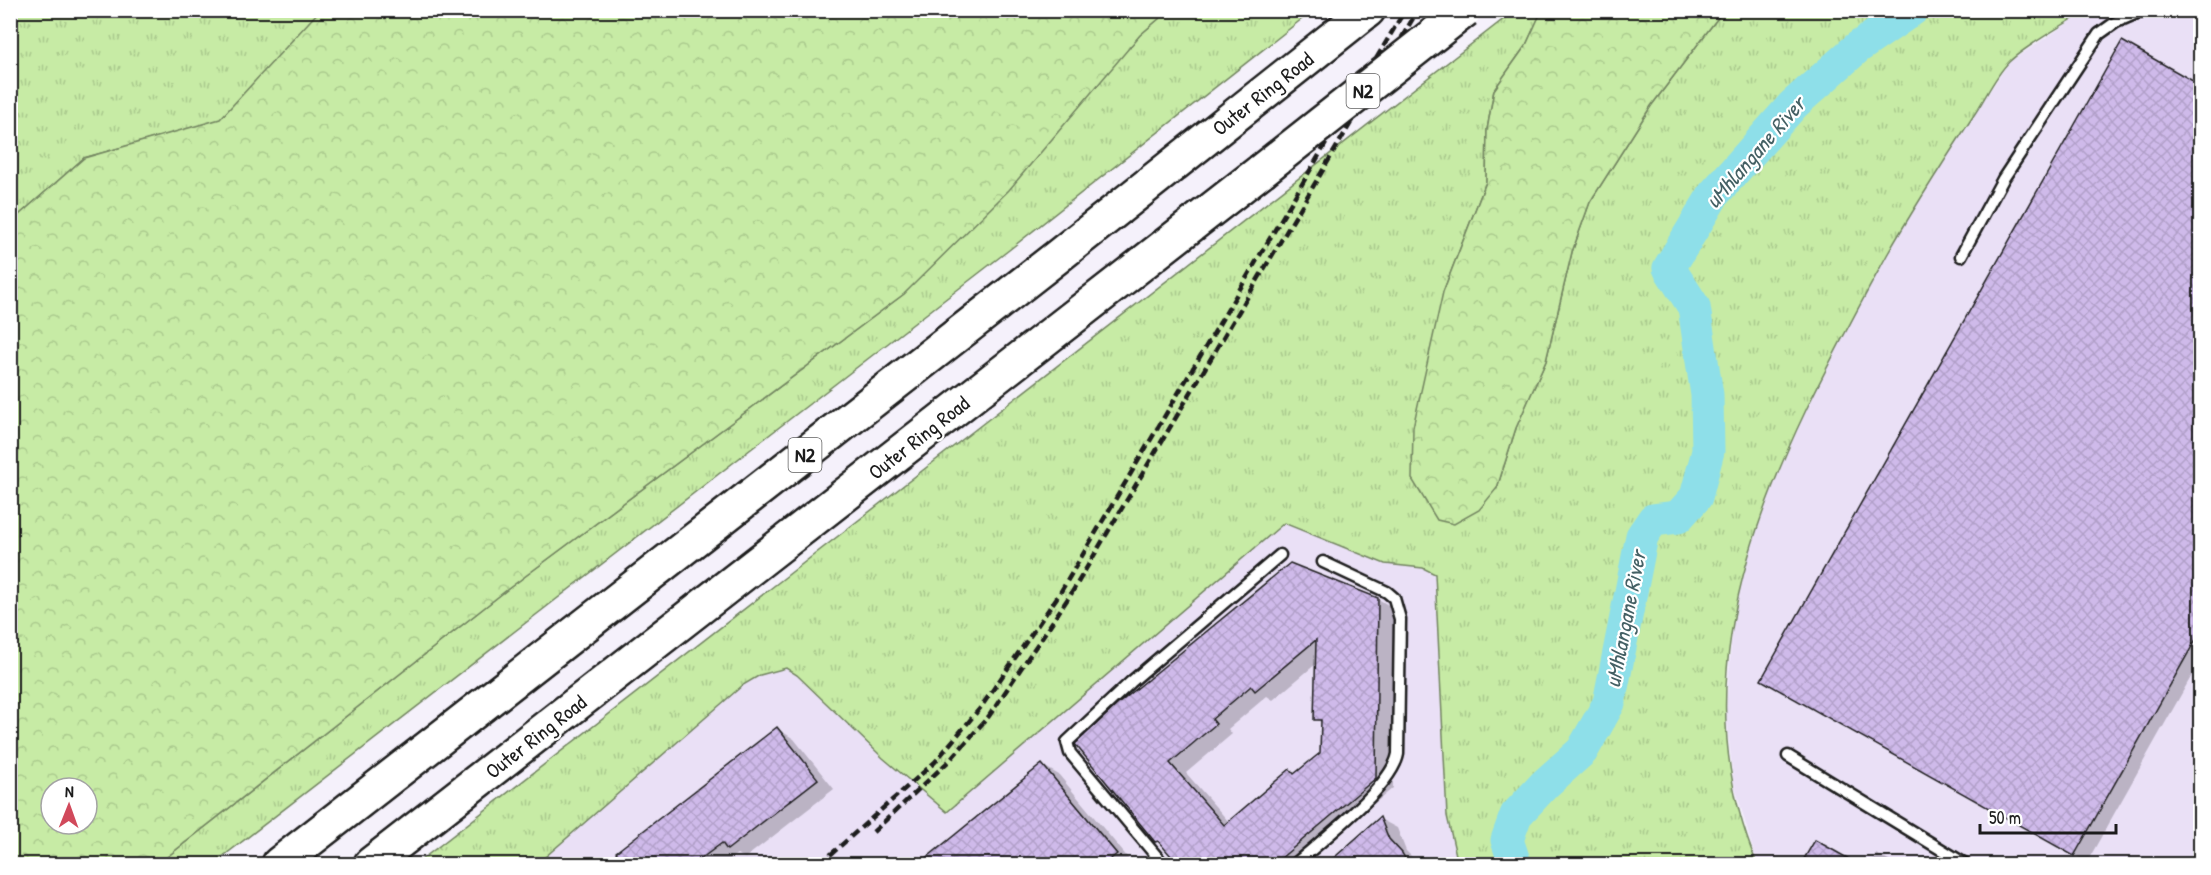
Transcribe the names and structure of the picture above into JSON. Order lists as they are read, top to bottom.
{
  "streets": {
    "highway": ["N2", "Outer Ring Road"]
  },
  "water": ["uMhlangane River"],
  "scale_bar": "50 m",
  "north": "top"
}
